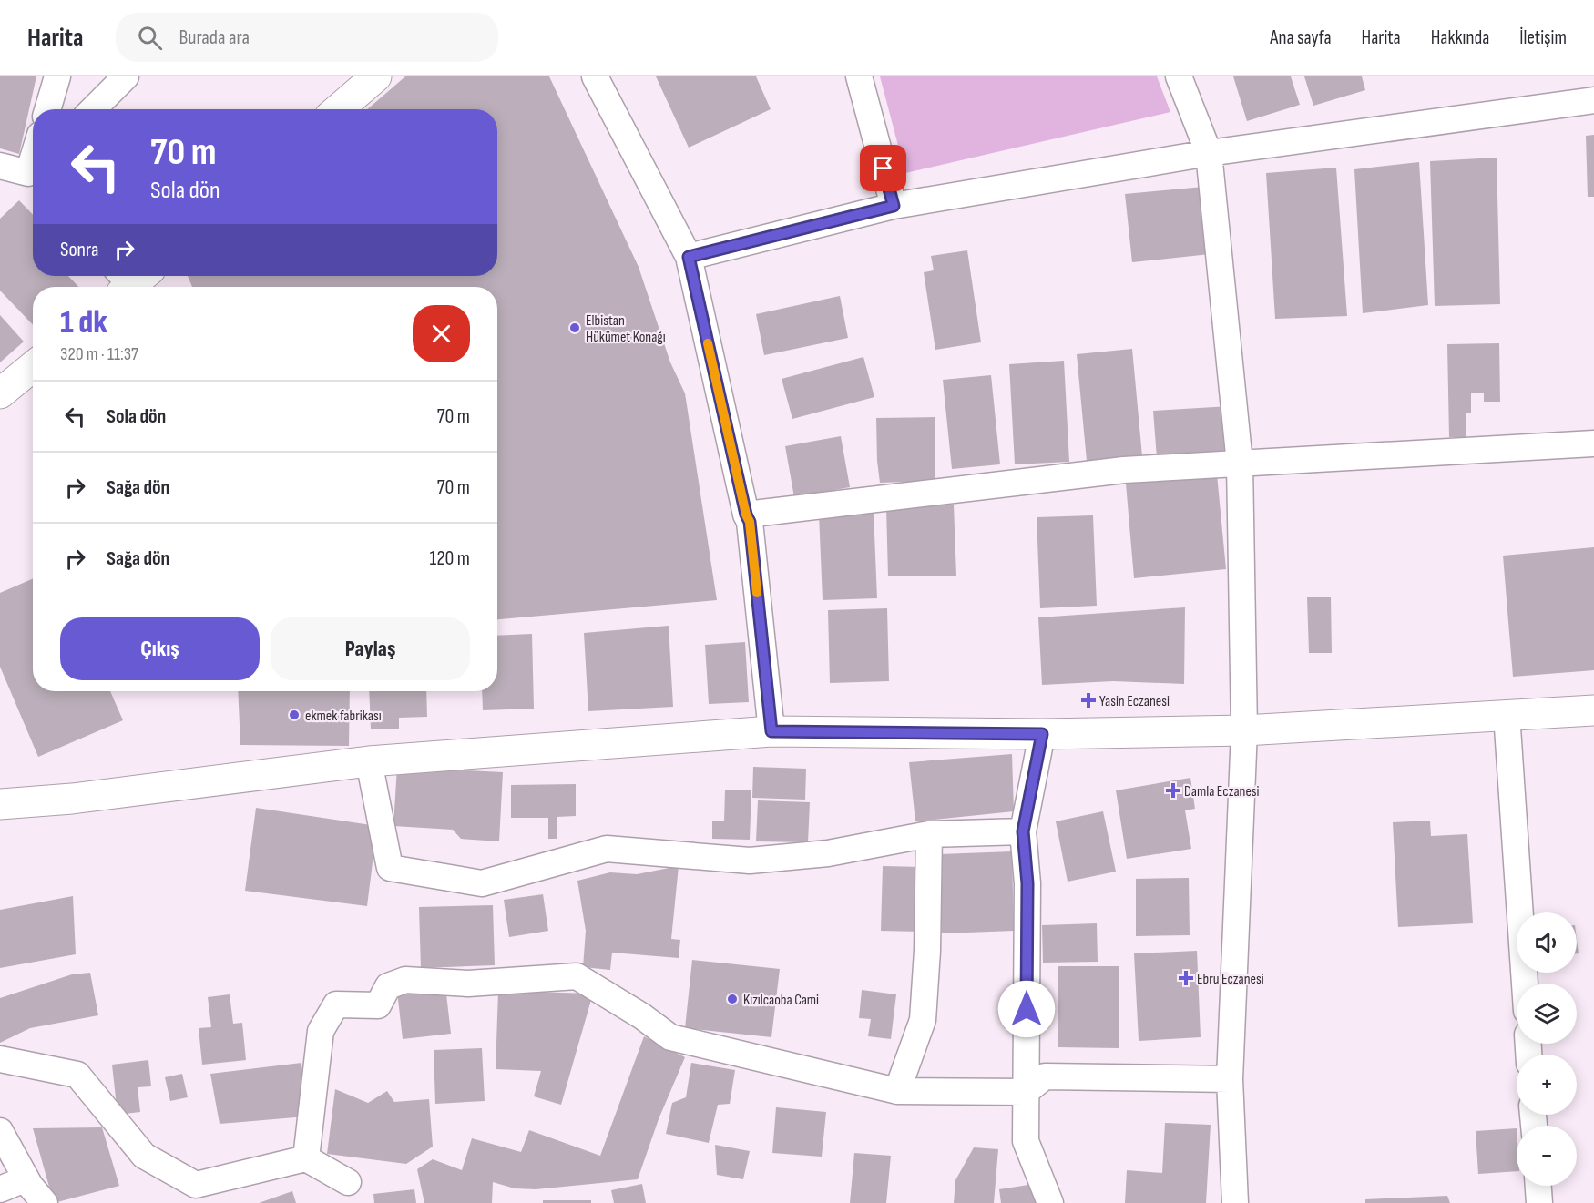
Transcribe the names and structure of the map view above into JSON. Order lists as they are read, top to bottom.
{
  "places": {
    "other": ["Elbistan Hükümet Konağı", "ekmek fabrikası", "Kızılcaoba Cami"],
    "health": ["Yasin Eczanesi", "Damla Eczanesi", "Ebru Eczanesi"]
  },
  "page": {
    "header": "Harita",
    "search": "Burada ara",
    "nav": [
      "Ana sayfa",
      "Harita",
      "Hakkında",
      "İletişim"
    ],
    "turn": ["70 m", "Sola dön"],
    "then": "Sonra",
    "heading": ["1 dk", "320 m · 11:37"],
    "list": [
      {
        "name": "Sola dön",
        "value": "70 m"
      },
      {
        "name": "Sağa dön",
        "value": "70 m"
      },
      {
        "name": "Sağa dön",
        "value": "120 m"
      }
    ],
    "buttons": ["Çıkış", "Paylaş"],
    "map_buttons": ["+", "−"]
  }
}
